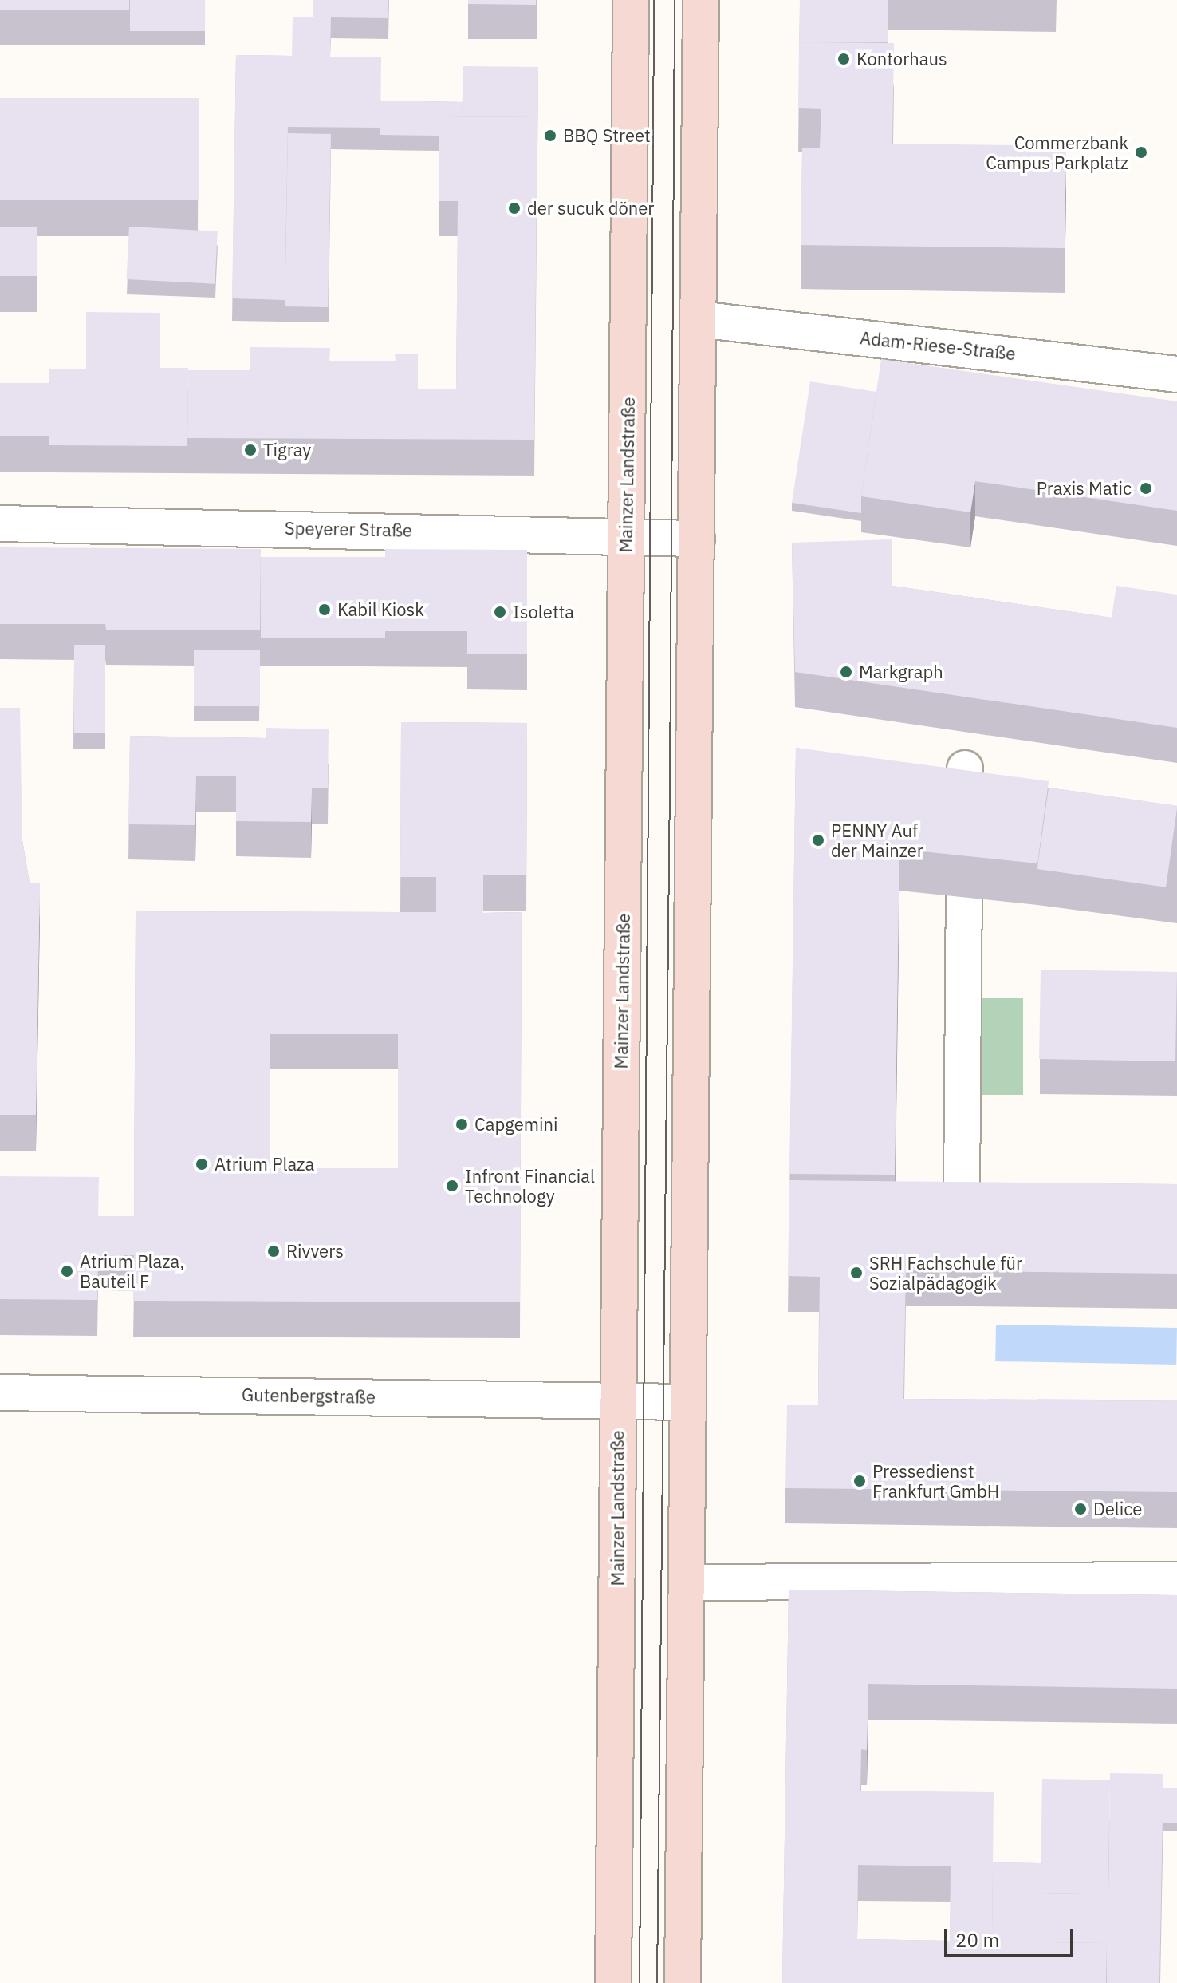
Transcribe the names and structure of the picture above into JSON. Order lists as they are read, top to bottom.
{
  "streets": {
    "main road": ["Mainzer Landstraße"],
    "street": ["Adam-Riese-Straße", "Speyerer Straße", "Gutenbergstraße"]
  },
  "crossings": [
    ["Mainzer Landstraße", "Speyerer Straße"],
    ["Mainzer Landstraße", "Gutenbergstraße"]
  ],
  "places": [
    "Kontorhaus",
    "BBQ Street",
    "Commerzbank Campus Parkplatz",
    "der sucuk döner",
    "Tigray",
    "Praxis Matic",
    "Kabil Kiosk",
    "Isoletta",
    "Markgraph",
    "PENNY Auf der Mainzer",
    "Capgemini",
    "Atrium Plaza",
    "Infront Financial Technology",
    "Rivvers",
    "Atrium Plaza, Bauteil F",
    "SRH Fachschule für Sozialpädagogik",
    "Pressedienst Frankfurt GmbH",
    "Delice"
  ],
  "scale_bar": "20 m"
}
